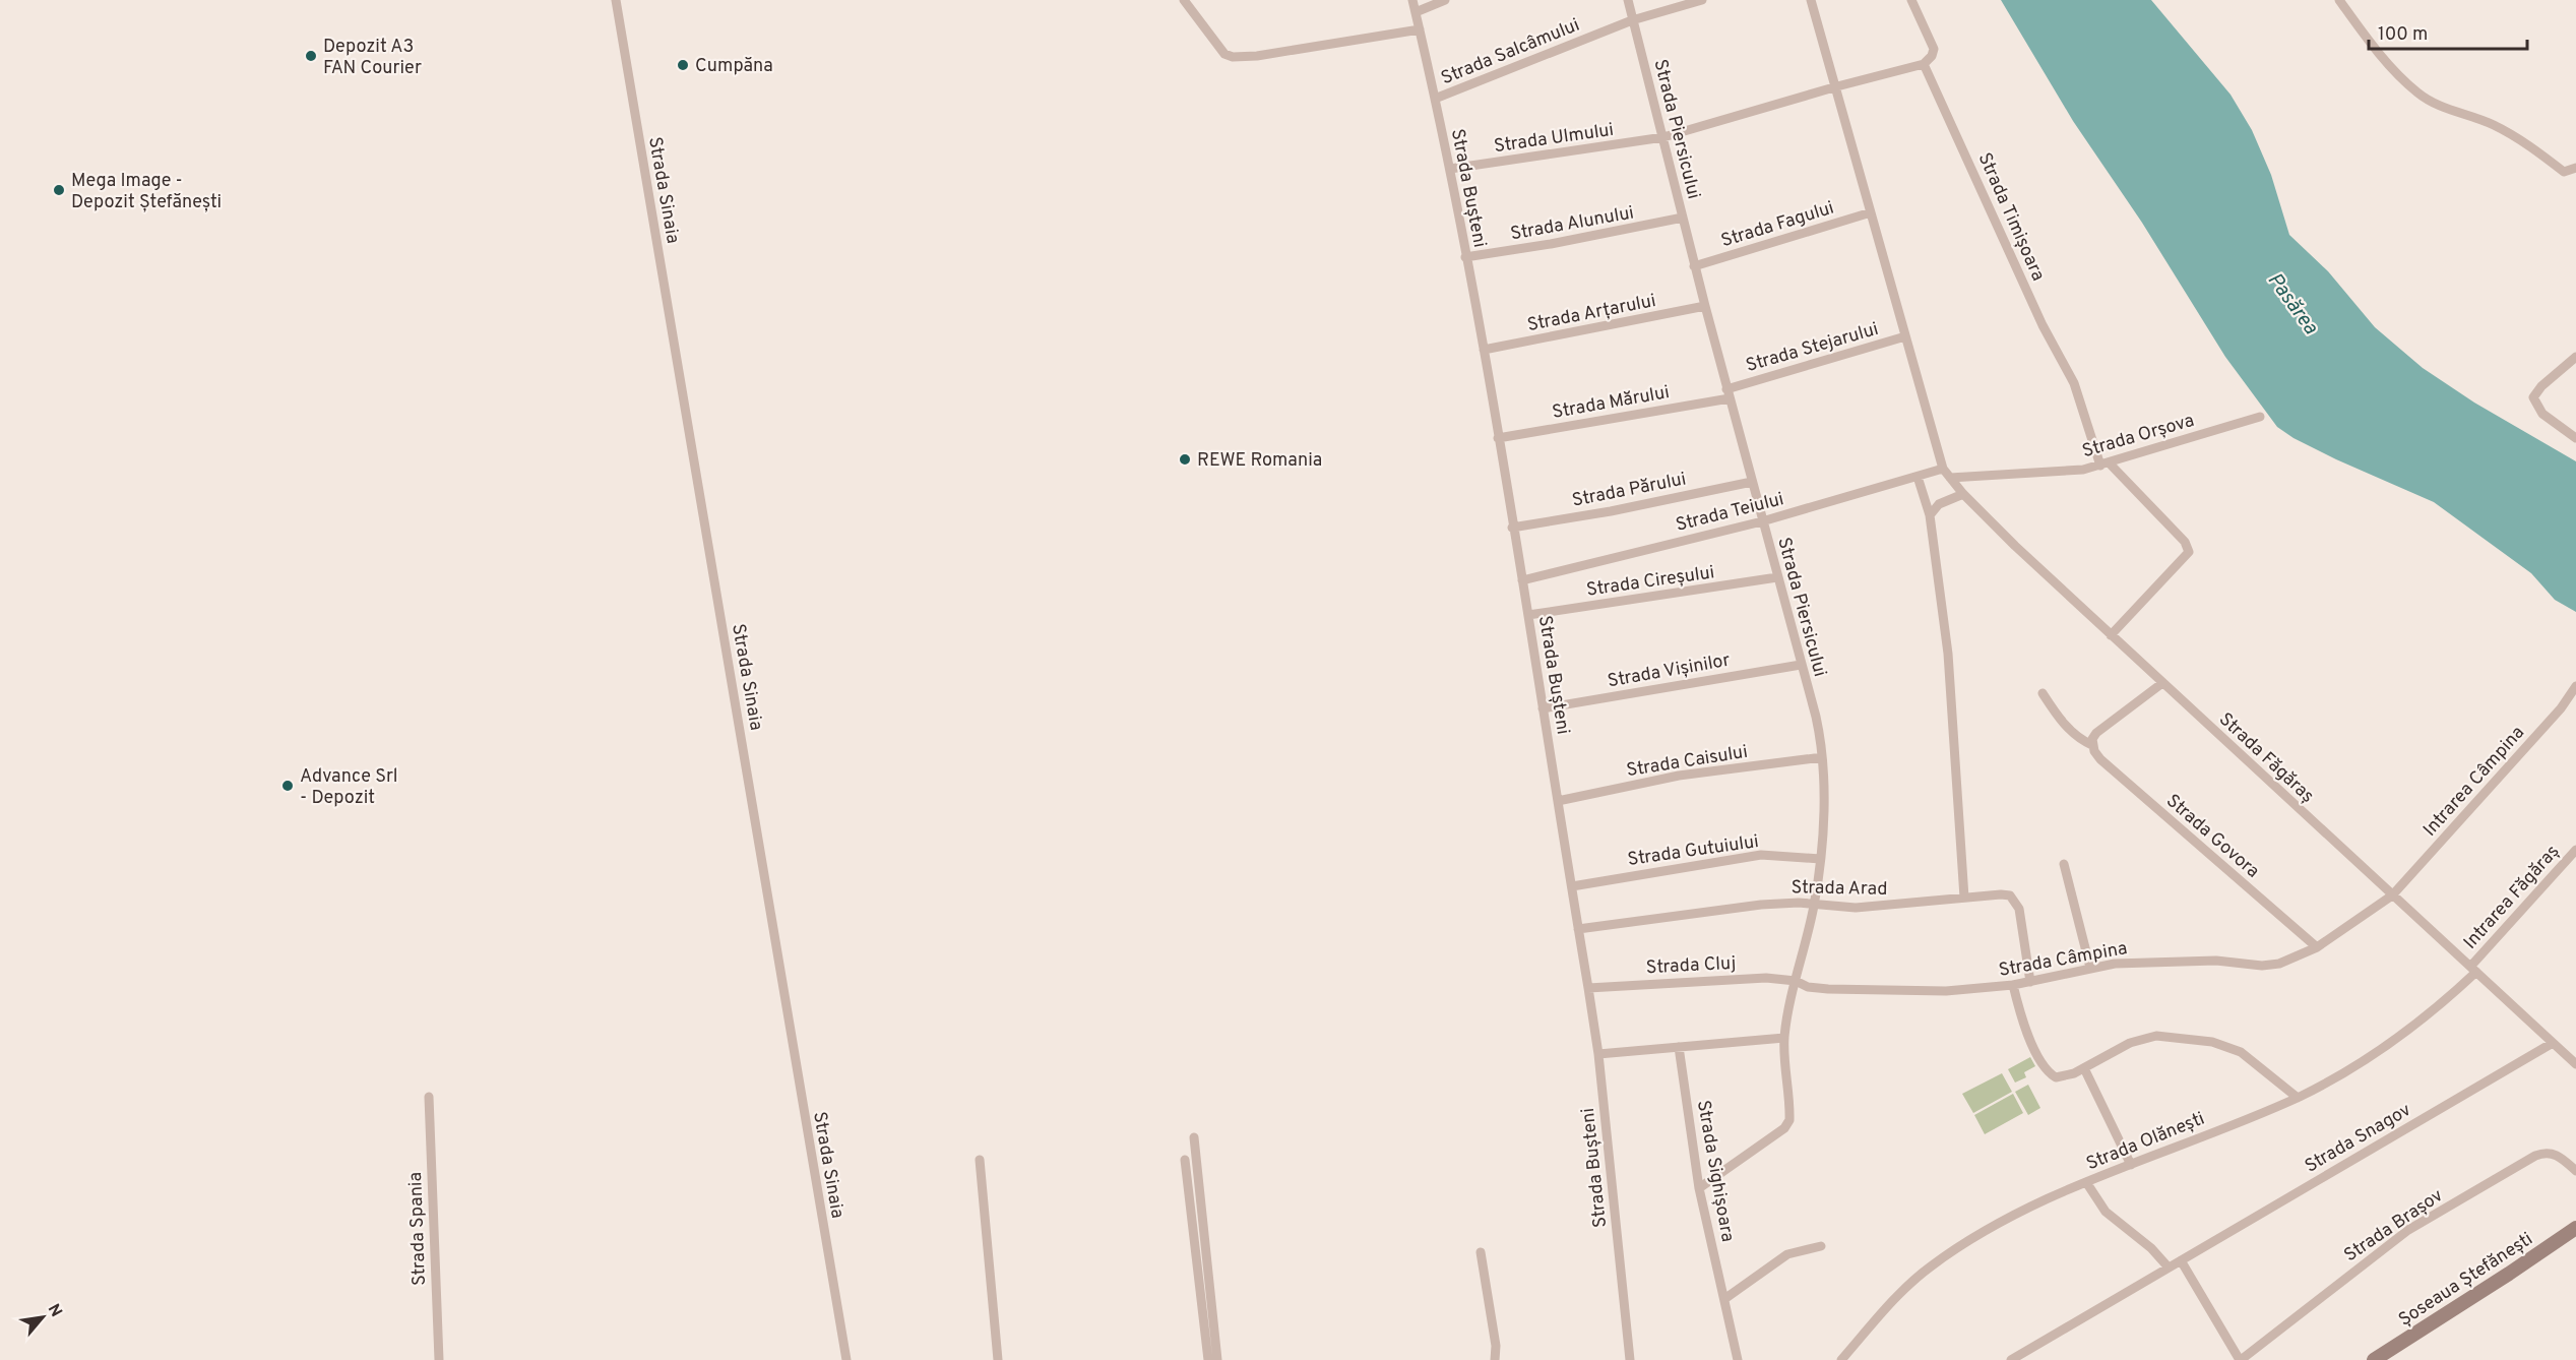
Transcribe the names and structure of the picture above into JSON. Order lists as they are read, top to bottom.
{
  "streets": {
    "main road": ["Șoseaua Ștefănești"],
    "street": [
      "Strada Salcâmului",
      "Strada Piersicului",
      "Strada Ulmului",
      "Strada Bușteni",
      "Strada Sinaia",
      "Strada Timișoara",
      "Strada Alunului",
      "Strada Fagului",
      "Strada Arțarului",
      "Strada Stejarului",
      "Strada Mărului",
      "Strada Orșova",
      "Strada Părului",
      "Strada Teiului",
      "Strada Cireșului",
      "Strada Vișinilor",
      "Strada Făgăraș",
      "Strada Caisului",
      "Intrarea Câmpina",
      "Strada Govora",
      "Strada Gutuiului",
      "Strada Arad",
      "Intrarea Făgăraș",
      "Strada Câmpina",
      "Strada Cluj",
      "Strada Snagov",
      "Strada Olănești",
      "Strada Sighișoara",
      "Strada Brașov",
      "Strada Spania"
    ]
  },
  "crossings": [
    ["Strada Salcâmului", "Strada Piersicului"],
    ["Strada Salcâmului", "Strada Bușteni"],
    ["Strada Piersicului", "Strada Ulmului"],
    ["Strada Piersicului", "Strada Alunului"],
    ["Strada Piersicului", "Strada Fagului"],
    ["Strada Piersicului", "Strada Arțarului"],
    ["Strada Piersicului", "Strada Stejarului"],
    ["Strada Piersicului", "Strada Mărului"],
    ["Strada Piersicului", "Strada Părului"],
    ["Strada Piersicului", "Strada Teiului"],
    ["Strada Piersicului", "Strada Cireșului"],
    ["Strada Piersicului", "Strada Vișinilor"],
    ["Strada Piersicului", "Strada Caisului"],
    ["Strada Piersicului", "Strada Gutuiului"],
    ["Strada Piersicului", "Strada Arad"],
    ["Strada Piersicului", "Strada Câmpina"],
    ["Strada Piersicului", "Strada Cluj"],
    ["Strada Piersicului", "Strada Sighișoara"],
    ["Strada Ulmului", "Strada Bușteni"],
    ["Strada Bușteni", "Strada Alunului"],
    ["Strada Bușteni", "Strada Arțarului"],
    ["Strada Bușteni", "Strada Mărului"],
    ["Strada Bușteni", "Strada Părului"],
    ["Strada Bușteni", "Strada Teiului"],
    ["Strada Bușteni", "Strada Cireșului"],
    ["Strada Bușteni", "Strada Vișinilor"],
    ["Strada Bușteni", "Strada Caisului"],
    ["Strada Bușteni", "Strada Gutuiului"],
    ["Strada Bușteni", "Strada Arad"],
    ["Strada Bușteni", "Strada Cluj"],
    ["Strada Timișoara", "Strada Orșova"],
    ["Strada Timișoara", "Strada Făgăraș"],
    ["Strada Stejarului", "Strada Mărului"],
    ["Strada Orșova", "Strada Făgăraș"],
    ["Strada Teiului", "Strada Făgăraș"],
    ["Strada Făgăraș", "Intrarea Câmpina"],
    ["Strada Făgăraș", "Intrarea Făgăraș"],
    ["Strada Făgăraș", "Strada Câmpina"],
    ["Strada Făgăraș", "Strada Snagov"],
    ["Strada Făgăraș", "Strada Olănești"],
    ["Intrarea Câmpina", "Strada Câmpina"],
    ["Strada Govora", "Strada Câmpina"],
    ["Strada Arad", "Strada Câmpina"],
    ["Intrarea Făgăraș", "Strada Olănești"],
    ["Strada Câmpina", "Strada Cluj"]
  ],
  "water": ["Pasărea"],
  "places": [
    "Depozit A3 FAN Courier",
    "Cumpăna",
    "Mega Image - Depozit Ștefănești",
    "REWE Romania",
    "Advance Srl - Depozit"
  ],
  "scale_bar": "100 m",
  "north": "top right"
}
